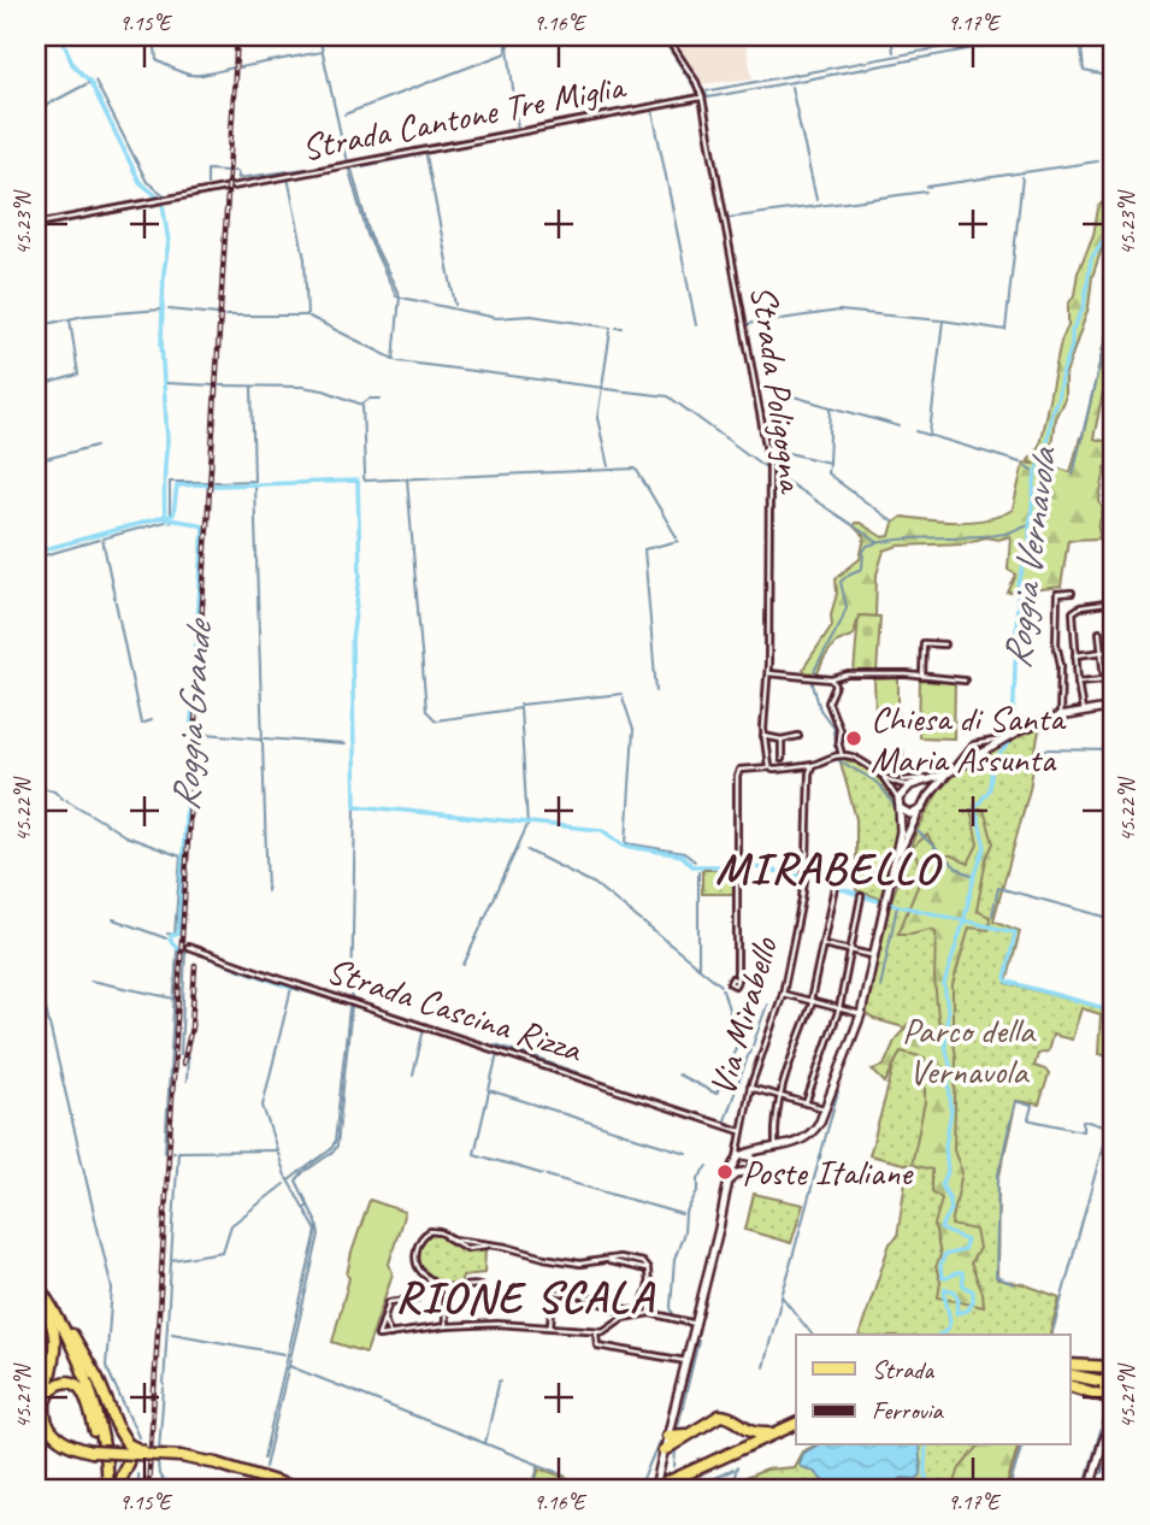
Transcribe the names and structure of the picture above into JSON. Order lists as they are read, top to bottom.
{
  "streets": {
    "street": [
      "Strada Cantone Tre Miglia",
      "Strada Poligogna",
      "Strada Cascina Rizza",
      "Via Mirabello"
    ]
  },
  "crossings": [
    ["Strada Cantone Tre Miglia", "Strada Poligogna"],
    ["Strada Cascina Rizza", "Via Mirabello"]
  ],
  "districts": ["MIRABELLO", "RIONE SCALA"],
  "water": ["Roggia Vernavola", "Roggia Grande"],
  "parks": ["Parco della Vernavola"],
  "places": ["Chiesa di Santa Maria Assunta", "Poste Italiane"],
  "legend": ["Strada", "Ferrovia"],
  "coordinates": [
    "9.15°E",
    "9.16°E",
    "9.17°E",
    "45.23°N",
    "45.22°N",
    "45.21°N"
  ]
}
